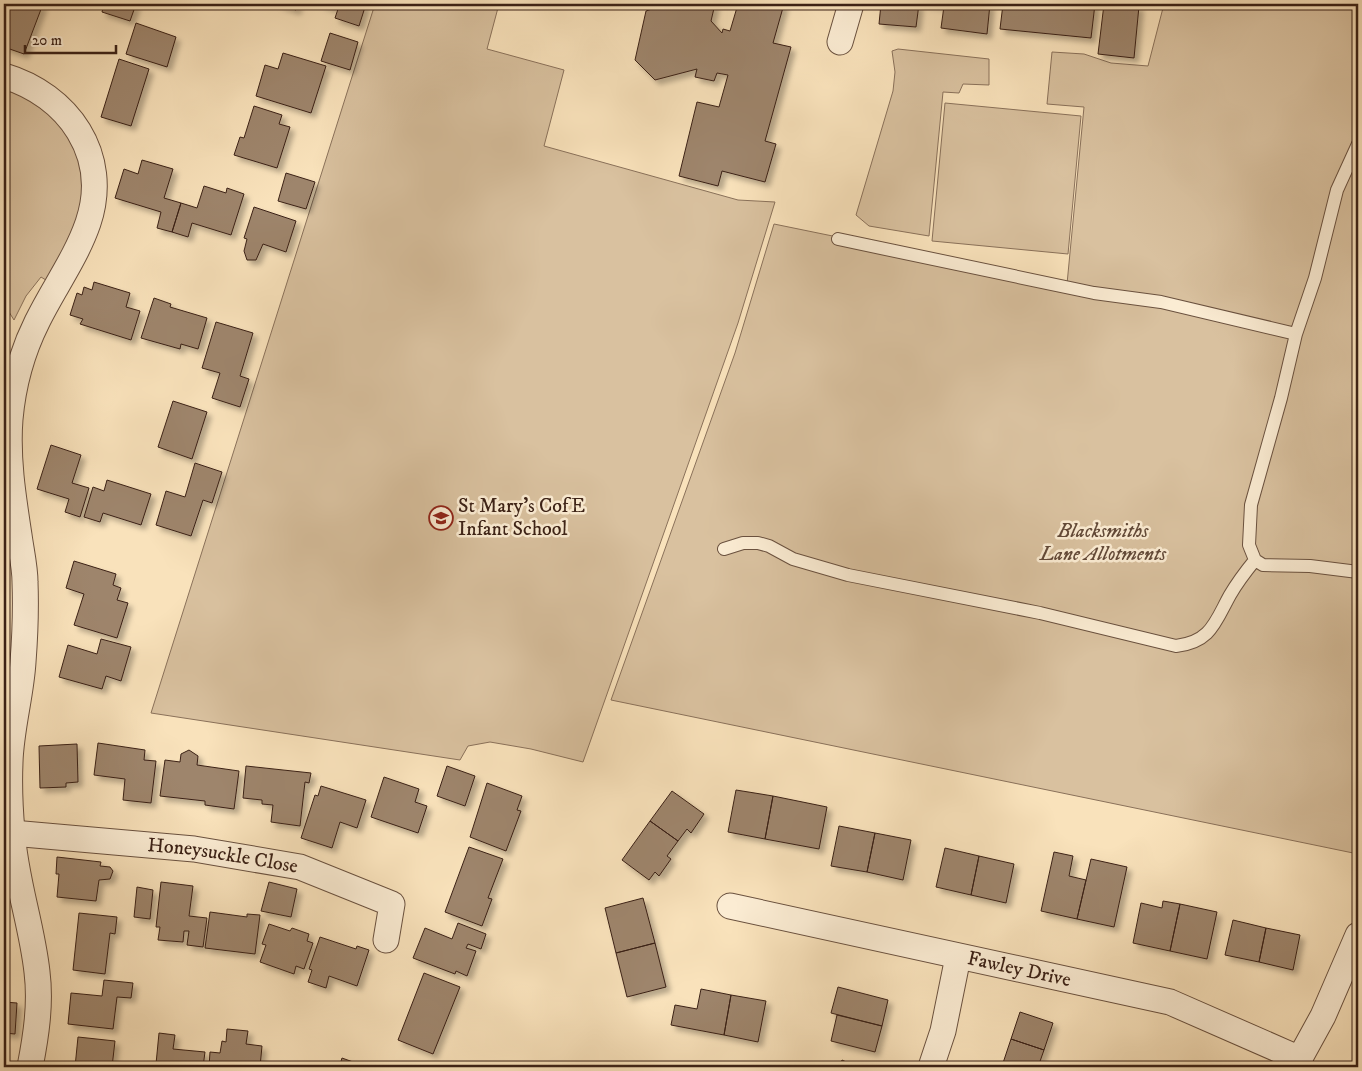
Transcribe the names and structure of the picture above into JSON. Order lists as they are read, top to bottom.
{
  "streets": {
    "street": ["Honeysuckle Close", "Fawley Drive"]
  },
  "parks": ["Blacksmiths Lane Allotments"],
  "places": {
    "school or university": ["St Mary's CofE Infant School"]
  },
  "scale_bar": "20 m"
}
